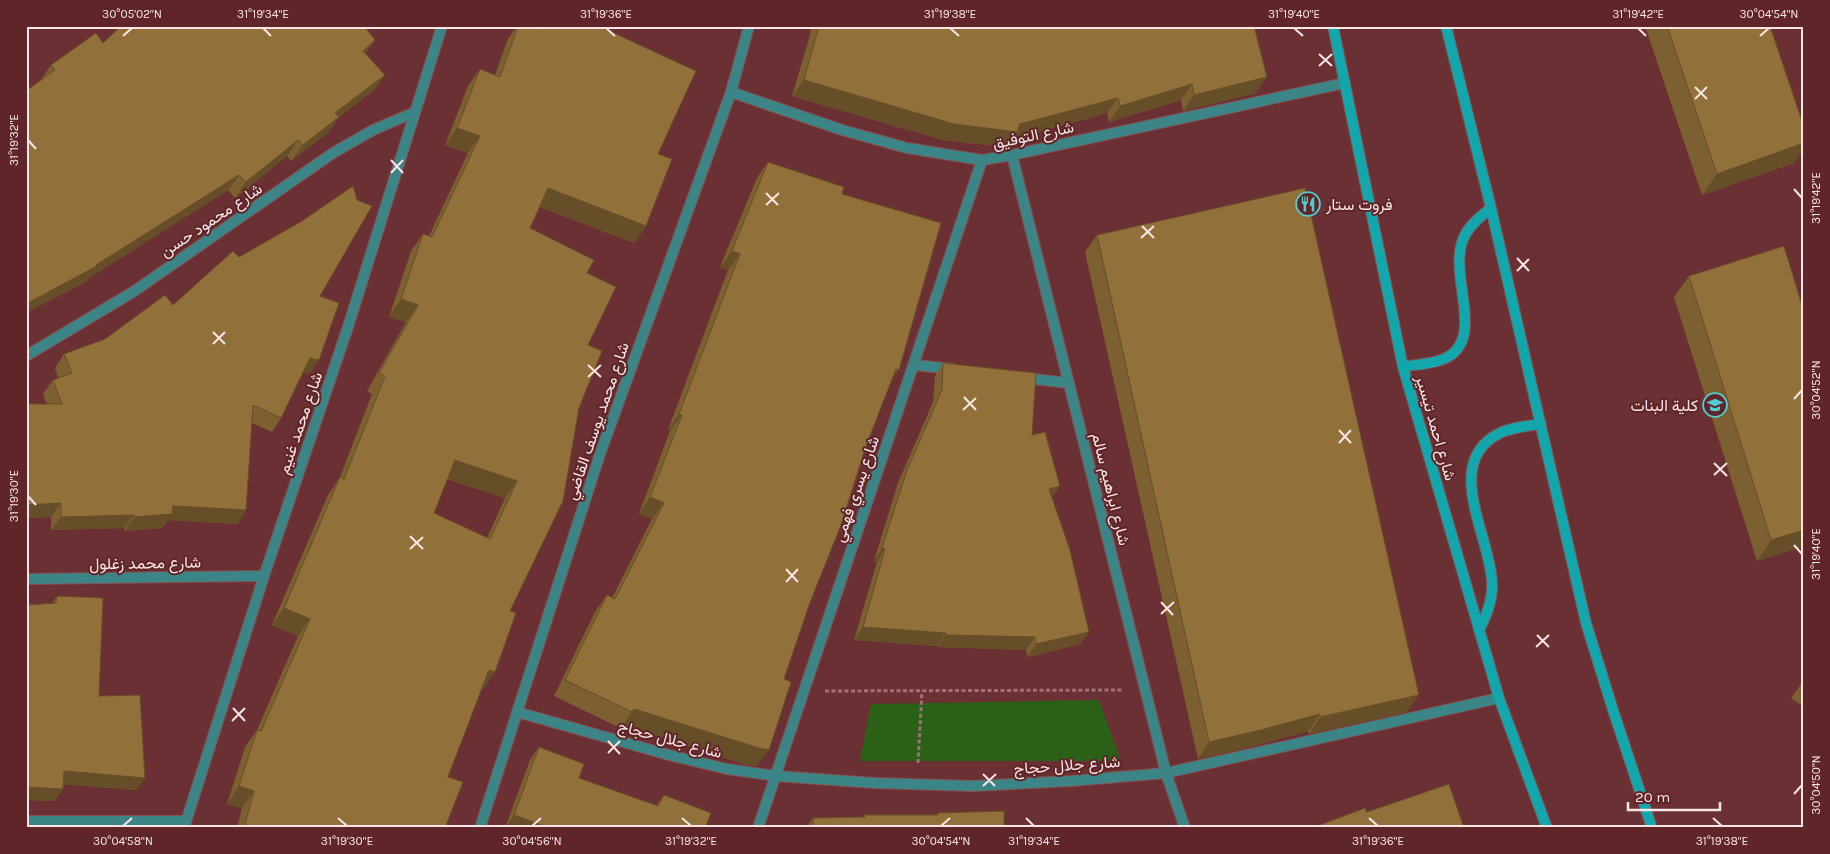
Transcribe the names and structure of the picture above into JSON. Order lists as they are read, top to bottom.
{
  "streets": {
    "main road": ["شارع احمد تيسير"],
    "street": [
      "شارع التوفيق",
      "شارع محمود حسن",
      "شارع محمد يوسف القاضي",
      "شارع محمد غنيم",
      "شارع يسري فهمي",
      "شارع ابراهيم سالم",
      "شارع محمد زغلول",
      "شارع جلال حجاج"
    ]
  },
  "crossings": [
    ["شارع التوفيق", "شارع محمد يوسف القاضي"],
    ["شارع التوفيق", "شارع احمد تيسير"],
    ["شارع التوفيق", "شارع يسري فهمي"],
    ["شارع التوفيق", "شارع ابراهيم سالم"],
    ["شارع محمود حسن", "شارع محمد غنيم"],
    ["شارع محمد يوسف القاضي", "شارع جلال حجاج"],
    ["شارع محمد غنيم", "شارع محمد زغلول"],
    ["شارع احمد تيسير", "شارع جلال حجاج"],
    ["شارع يسري فهمي", "شارع جلال حجاج"],
    ["شارع ابراهيم سالم", "شارع جلال حجاج"]
  ],
  "places": {
    "restaurant": ["فروت ستار"],
    "school or university": ["كلية البنات"]
  },
  "scale_bar": "20 m",
  "coordinates": [
    "30°05'02\"N",
    "31°19'34\"E",
    "31°19'36\"E",
    "31°19'38\"E",
    "31°19'40\"E",
    "31°19'42\"E",
    "30°04'54\"N",
    "31°19'32\"E",
    "30°04'52\"N",
    "31°19'30\"E",
    "30°04'50\"N",
    "30°04'58\"N",
    "30°04'56\"N"
  ]
}
